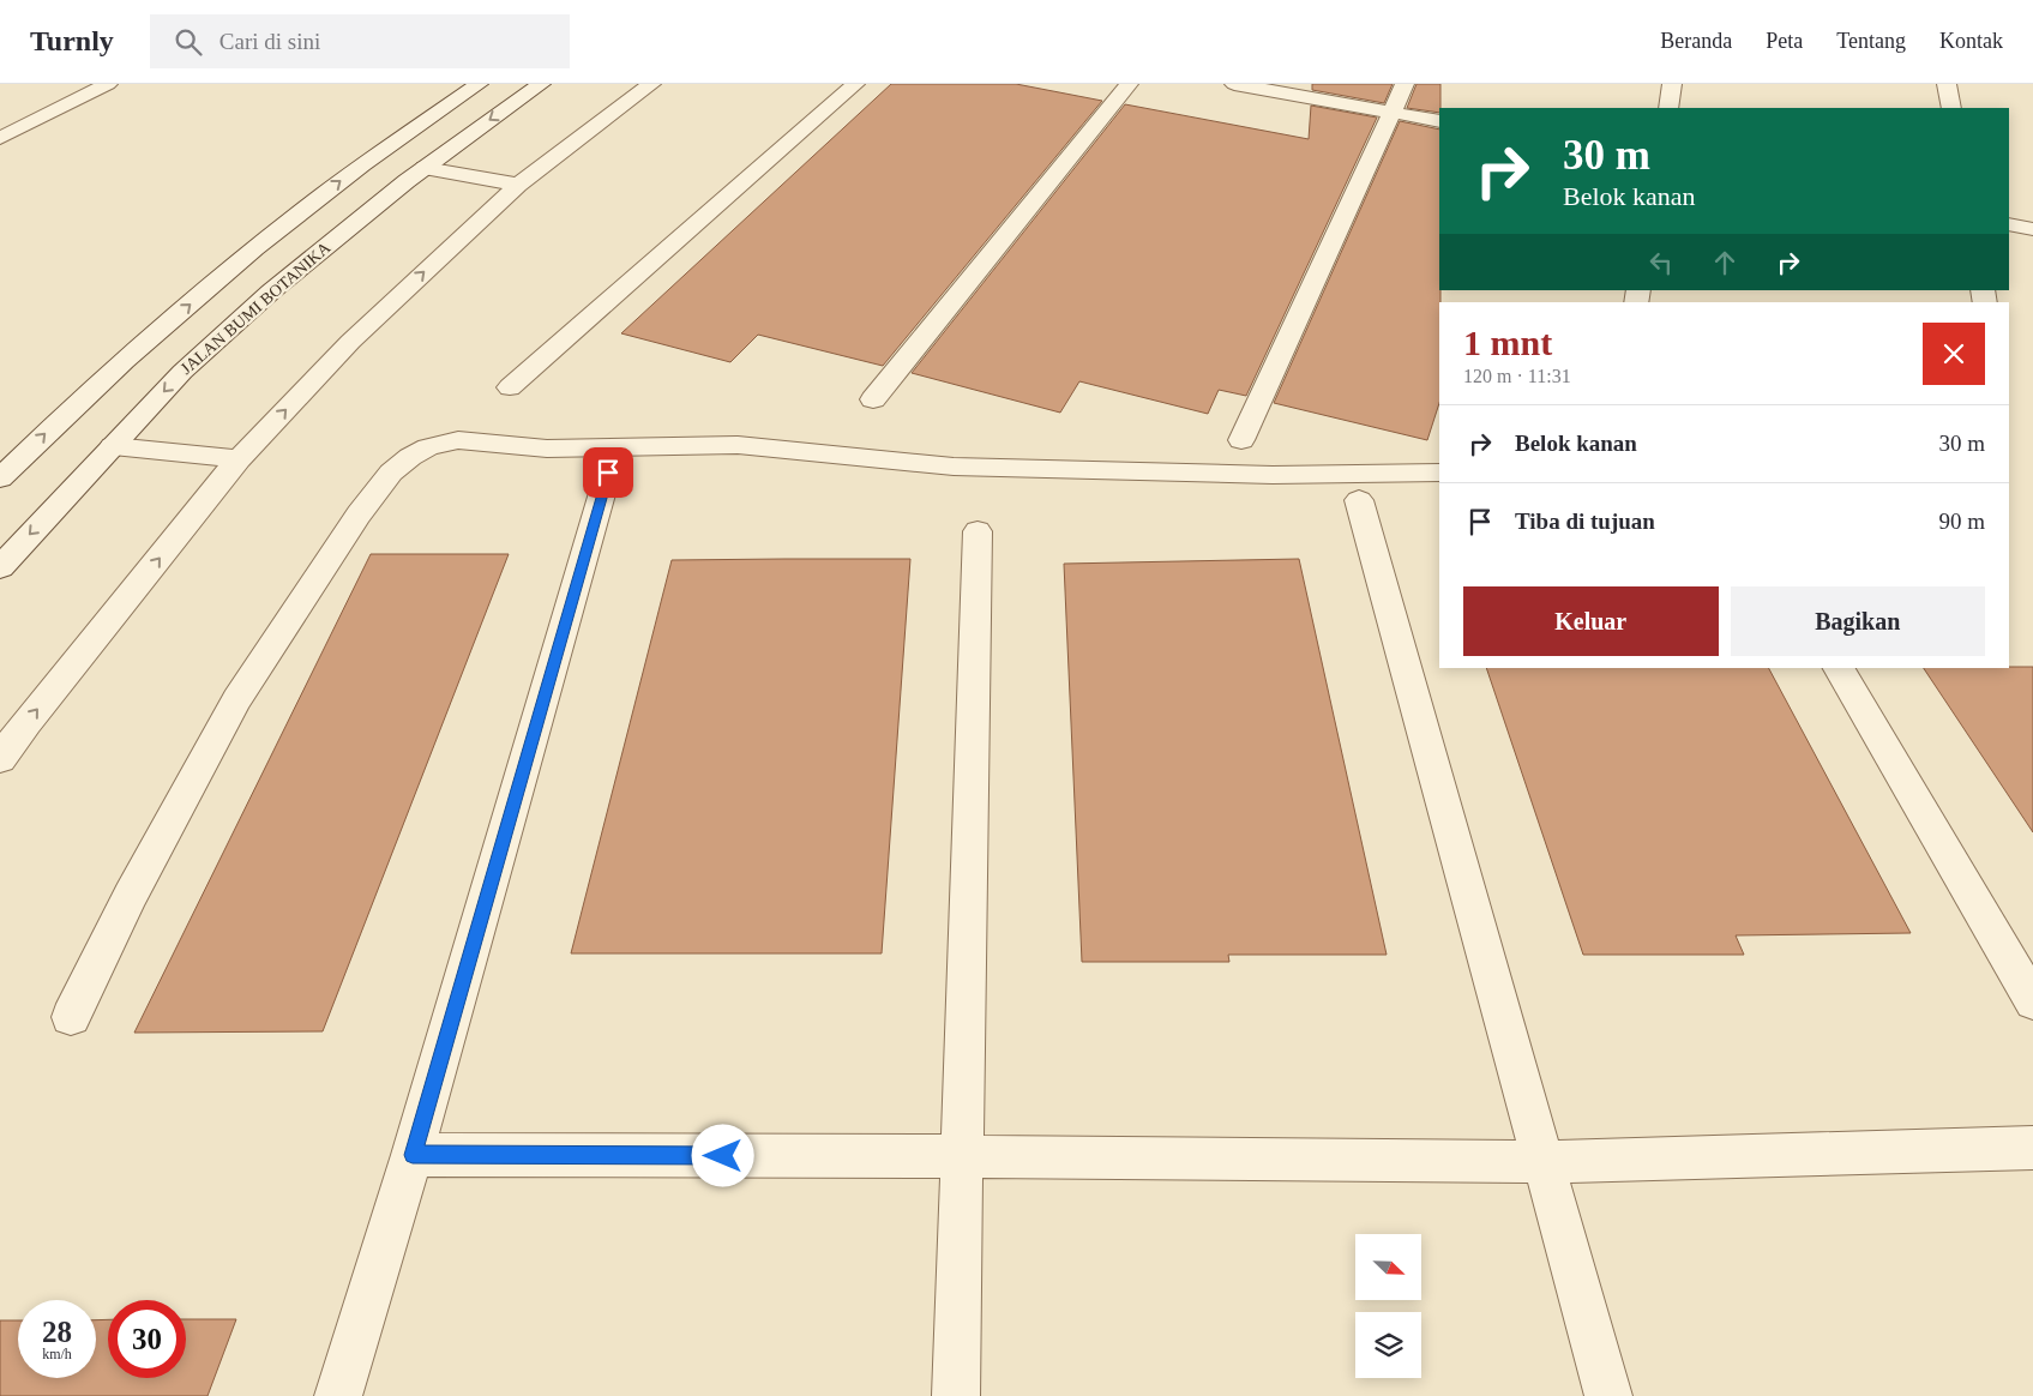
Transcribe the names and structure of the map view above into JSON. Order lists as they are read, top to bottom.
{
  "streets": {
    "street": ["JALAN BUMI BOTANIKA"]
  },
  "north": "bottom right",
  "page": {
    "header": "Turnly",
    "search": "Cari di sini",
    "nav": [
      "Beranda",
      "Peta",
      "Tentang",
      "Kontak"
    ],
    "turn": ["30 m", "Belok kanan"],
    "heading": ["1 mnt", "120 m · 11:31"],
    "list": [
      {
        "name": "Belok kanan",
        "value": "30 m"
      },
      {
        "name": "Tiba di tujuan",
        "value": "90 m"
      }
    ],
    "buttons": ["Keluar", "Bagikan"],
    "speed": "28 km/h",
    "limit": "30"
  }
}
